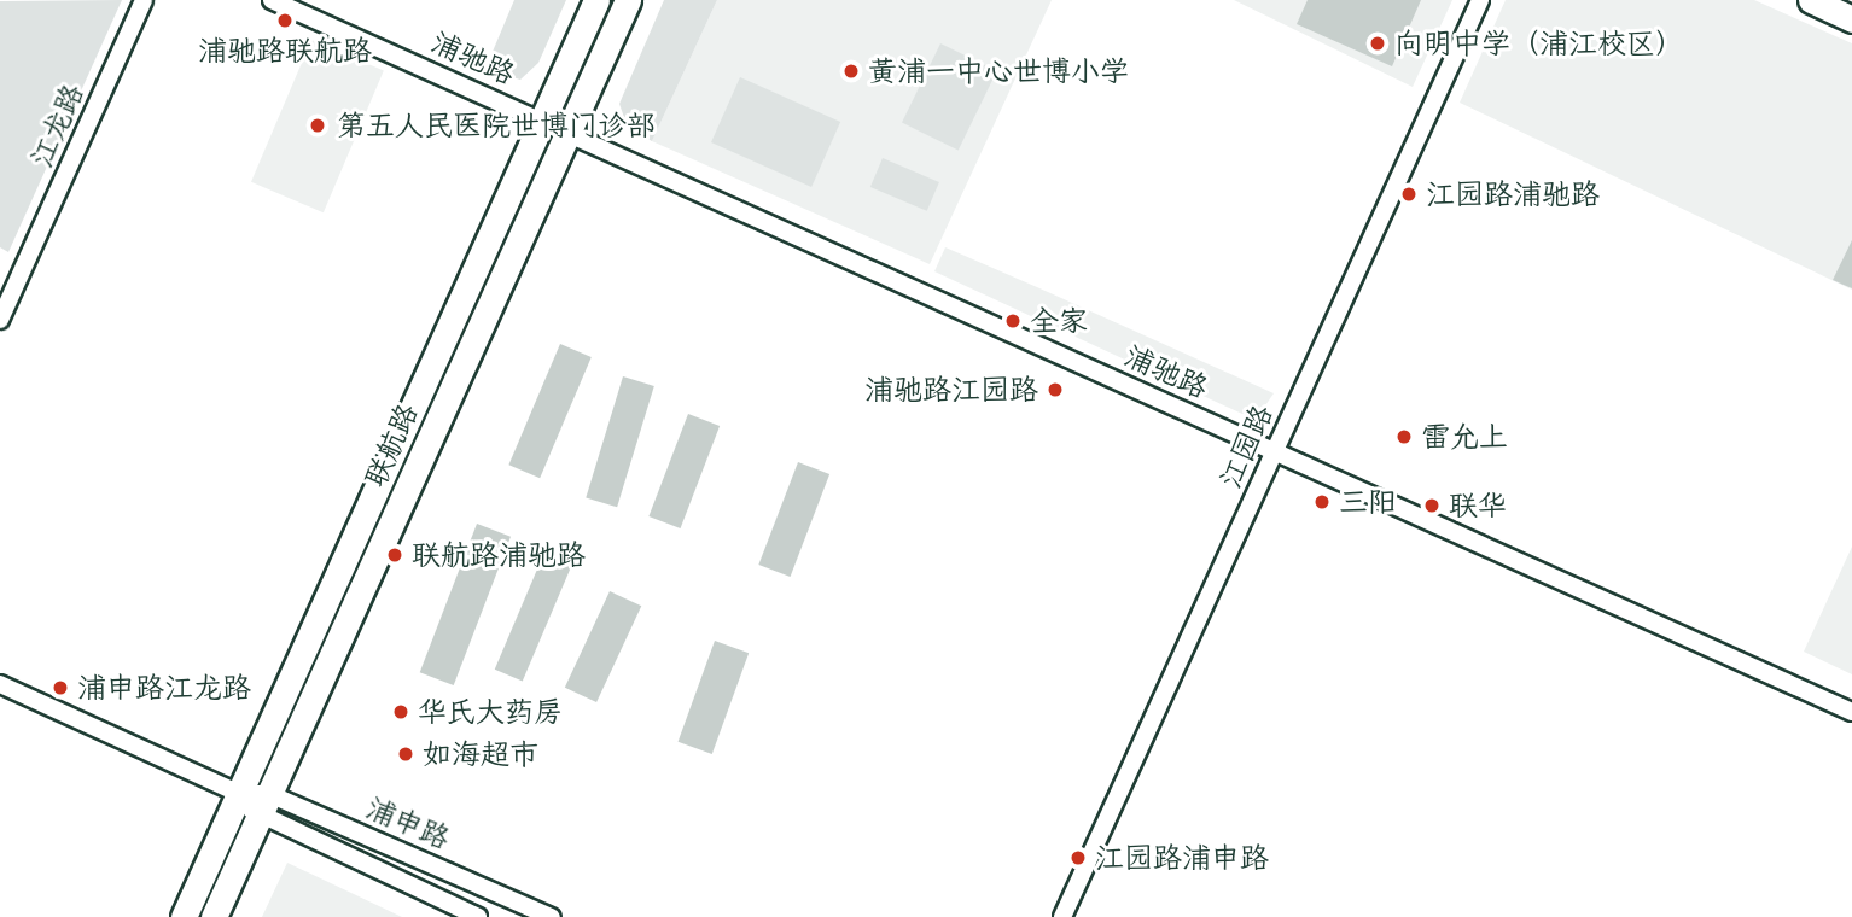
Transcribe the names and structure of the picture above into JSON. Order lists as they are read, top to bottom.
{
  "streets": {
    "street": [
      "浦驰路",
      "江龙路",
      "联航路",
      "江园路",
      "浦申路"
    ]
  },
  "crossings": [
    ["浦驰路", "联航路"],
    ["浦驰路", "江园路"],
    ["联航路", "浦申路"]
  ],
  "places": [
    "浦驰路联航路",
    "向明中学（浦江校区）",
    "黄浦一中心世博小学",
    "第五人民医院世博门诊部",
    "江园路浦驰路",
    "全家",
    "浦驰路江园路",
    "雷允上",
    "三阳",
    "联华",
    "联航路浦驰路",
    "浦申路江龙路",
    "华氏大药房",
    "如海超市",
    "江园路浦申路"
  ]
}
